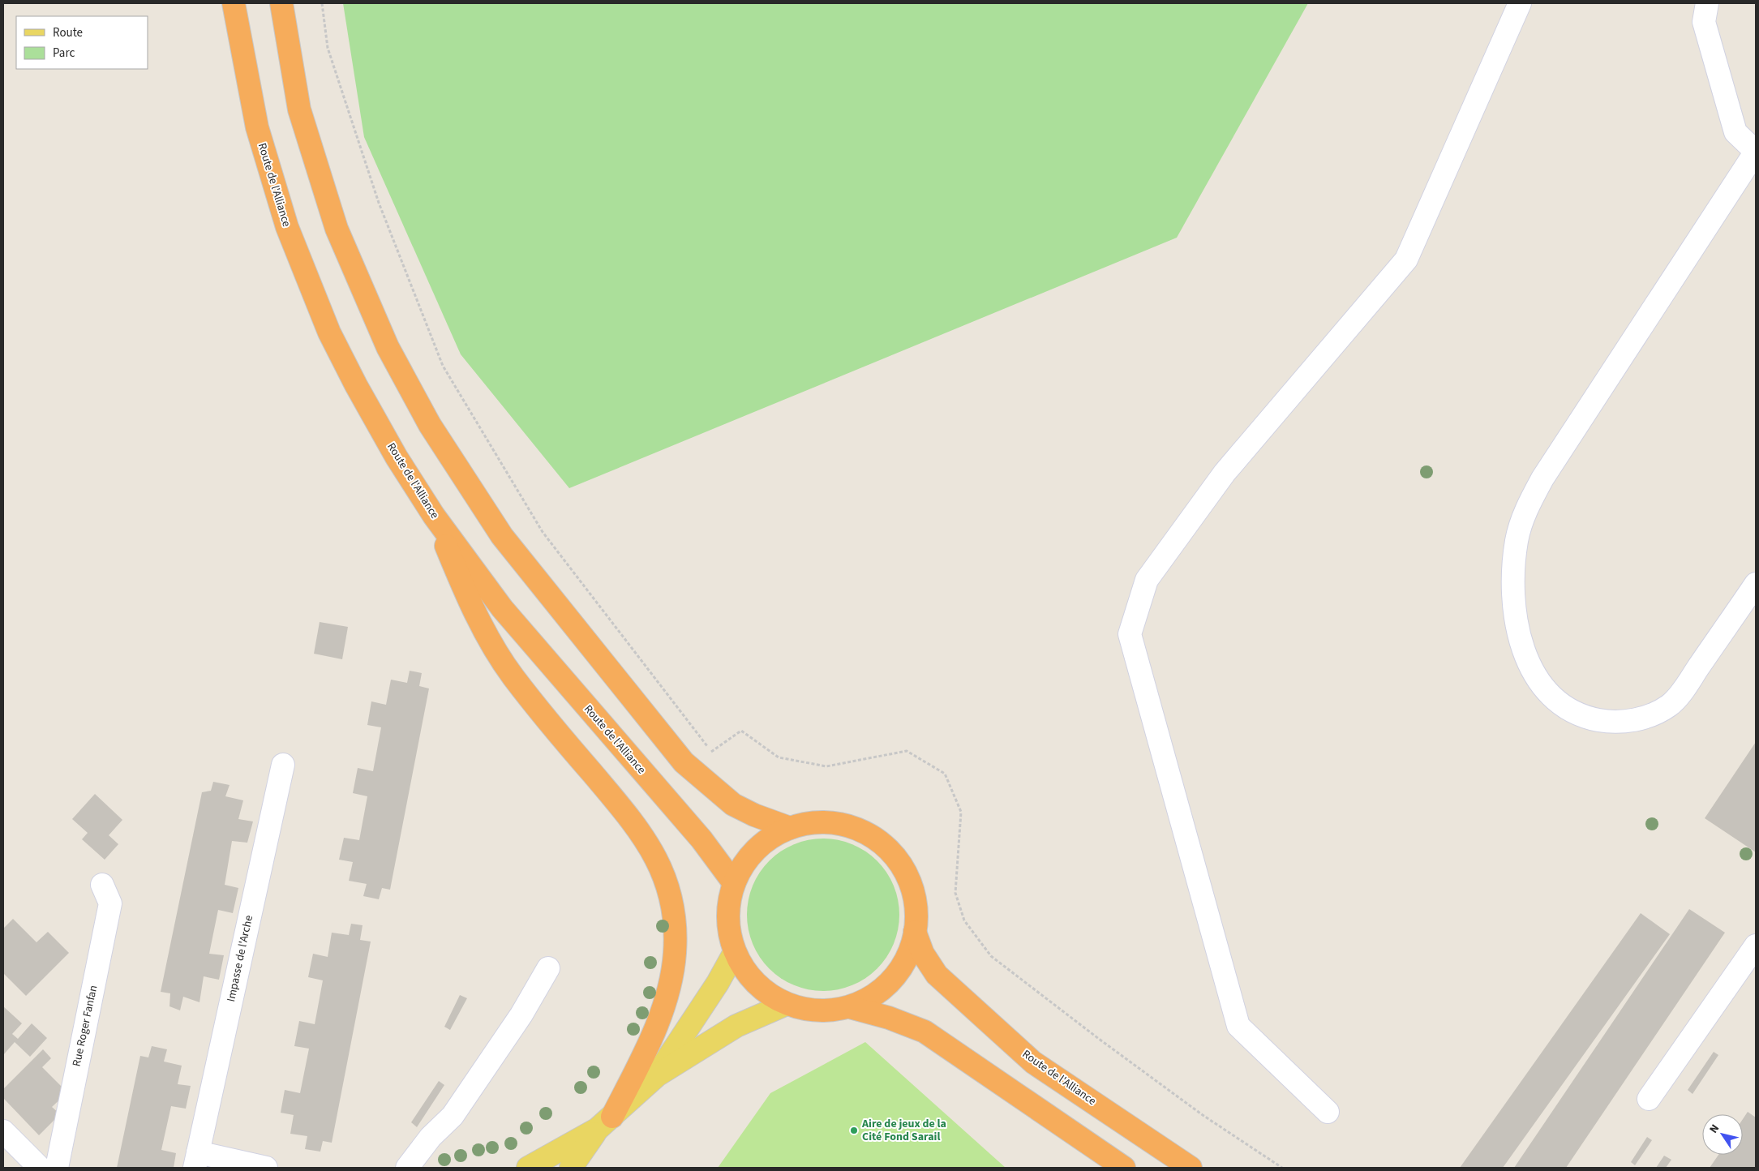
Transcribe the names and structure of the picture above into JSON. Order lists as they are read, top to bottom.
{
  "streets": {
    "highway": ["Route de l'Alliance"],
    "street": ["Impasse de l'Arche", "Rue Roger Fanfan"]
  },
  "places": ["Aire de jeux de la Cité Fond Sarail"],
  "legend": ["Route", "Parc"],
  "north": "top left"
}
